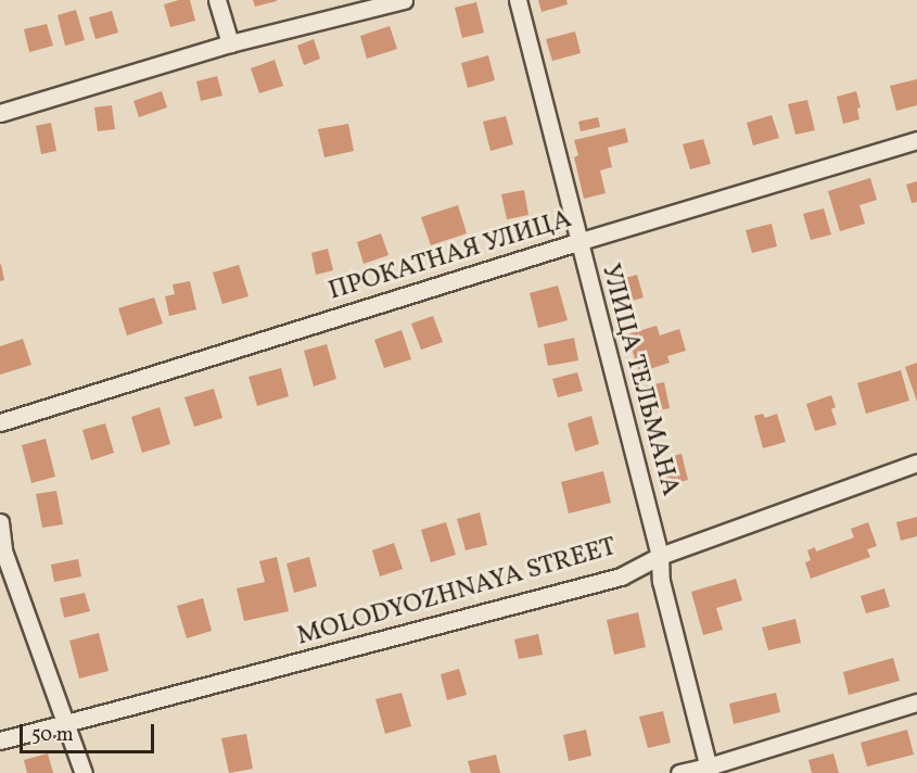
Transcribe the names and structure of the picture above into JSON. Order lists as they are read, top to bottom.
{
  "streets": {
    "street": ["ПРОКАТНАЯ УЛИЦА", "УЛИЦА ТЕЛЬМАНА", "MOLODYOZHNAYA STREET"]
  },
  "crossings": [
    ["ПРОКАТНАЯ УЛИЦА", "УЛИЦА ТЕЛЬМАНА"],
    ["УЛИЦА ТЕЛЬМАНА", "MOLODYOZHNAYA STREET"]
  ],
  "scale_bar": "50 m"
}
